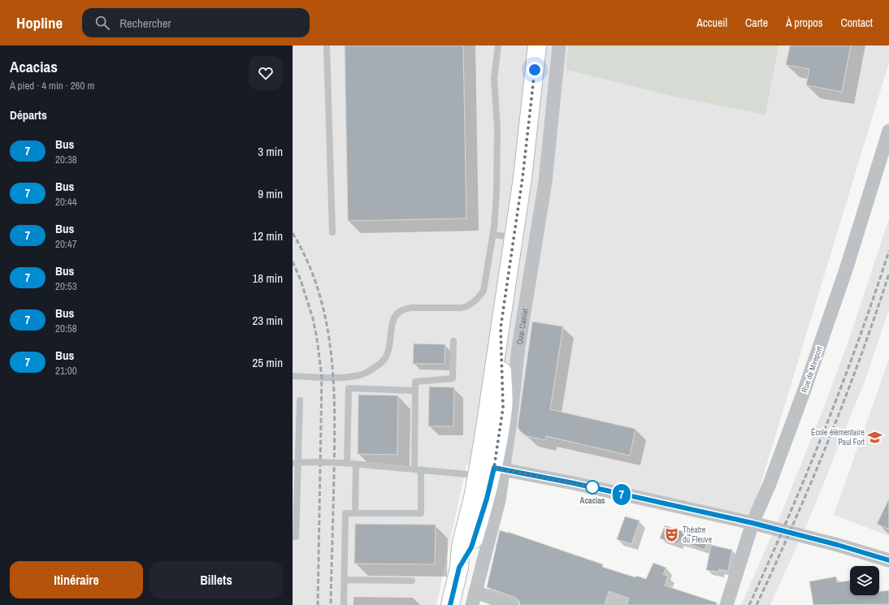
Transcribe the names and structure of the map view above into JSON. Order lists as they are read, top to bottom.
{
  "streets": {
    "main road": ["Quai Carriet"],
    "street": ["Rue de Mireport"]
  },
  "places": {
    "school or university": ["École élémentaire Paul Fort"],
    "other": ["Acacias"],
    "theatre": ["Théatre du Fleuve"]
  },
  "lines": ["bus line 7"],
  "page": {
    "header": "Hopline",
    "search": "Rechercher",
    "nav": [
      "Accueil",
      "Carte",
      "À propos",
      "Contact"
    ],
    "heading": [
      ["Acacias", "À pied · 4 min · 260 m"],
      "Départs"
    ],
    "on_map": "7",
    "list": [
      {
        "mark": "7",
        "name": "Bus",
        "note": "20:38",
        "value": "3 min"
      },
      {
        "mark": "7",
        "name": "Bus",
        "note": "20:44",
        "value": "9 min"
      },
      {
        "mark": "7",
        "name": "Bus",
        "note": "20:47",
        "value": "12 min"
      },
      {
        "mark": "7",
        "name": "Bus",
        "note": "20:53",
        "value": "18 min"
      },
      {
        "mark": "7",
        "name": "Bus",
        "note": "20:58",
        "value": "23 min"
      },
      {
        "mark": "7",
        "name": "Bus",
        "note": "21:00",
        "value": "25 min"
      }
    ],
    "buttons": ["Itinéraire", "Billets"]
  }
}
